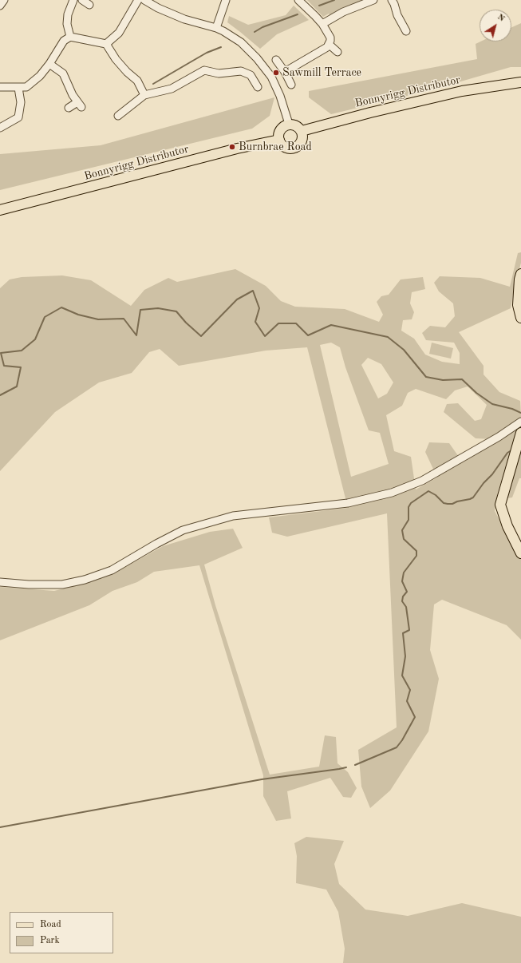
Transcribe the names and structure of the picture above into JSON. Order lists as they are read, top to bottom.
{
  "streets": {
    "main road": ["Bonnyrigg Distributor"]
  },
  "places": ["Sawmill Terrace", "Burnbrae Road"],
  "legend": ["Road", "Park"],
  "north": "top right"
}
